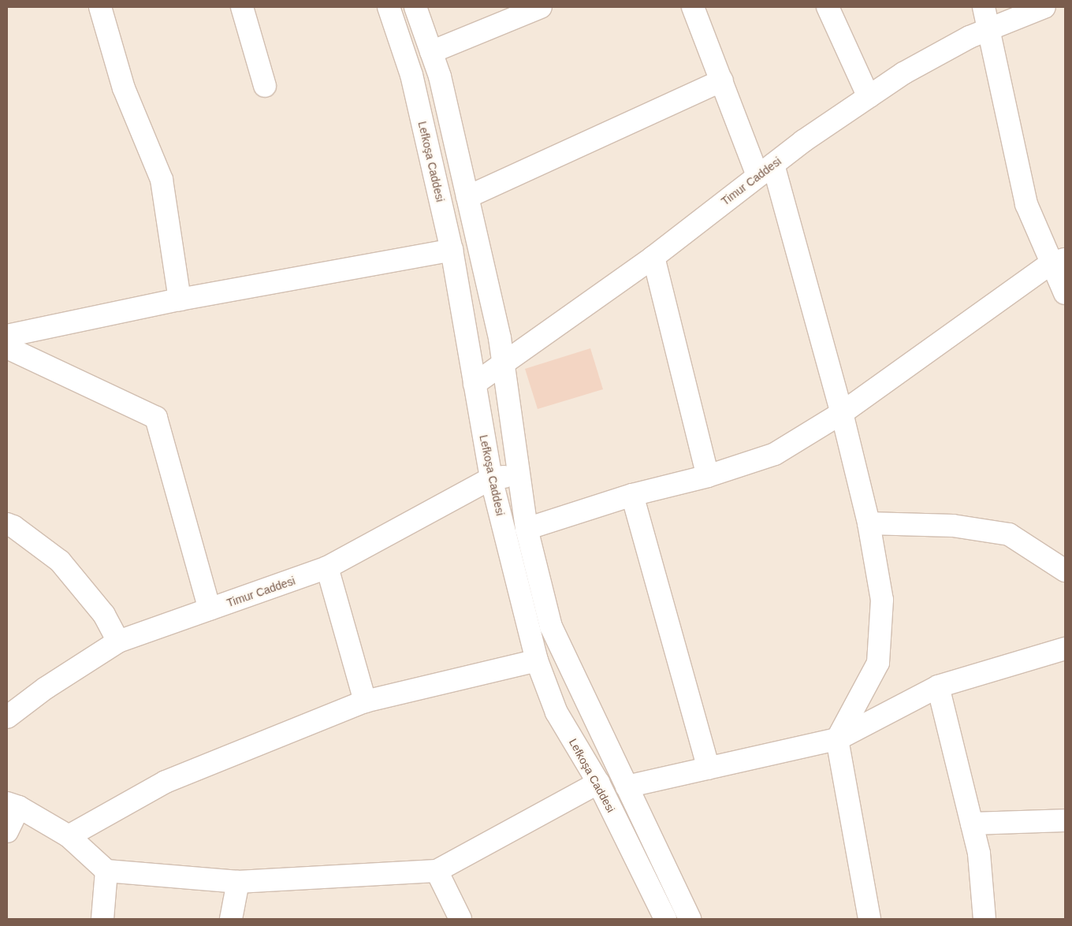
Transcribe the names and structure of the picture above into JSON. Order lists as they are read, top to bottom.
{
  "streets": {
    "street": ["Lefkoşa Caddesi", "Timur Caddesi"]
  },
  "crossings": [
    ["Lefkoşa Caddesi", "Timur Caddesi"]
  ]
}
